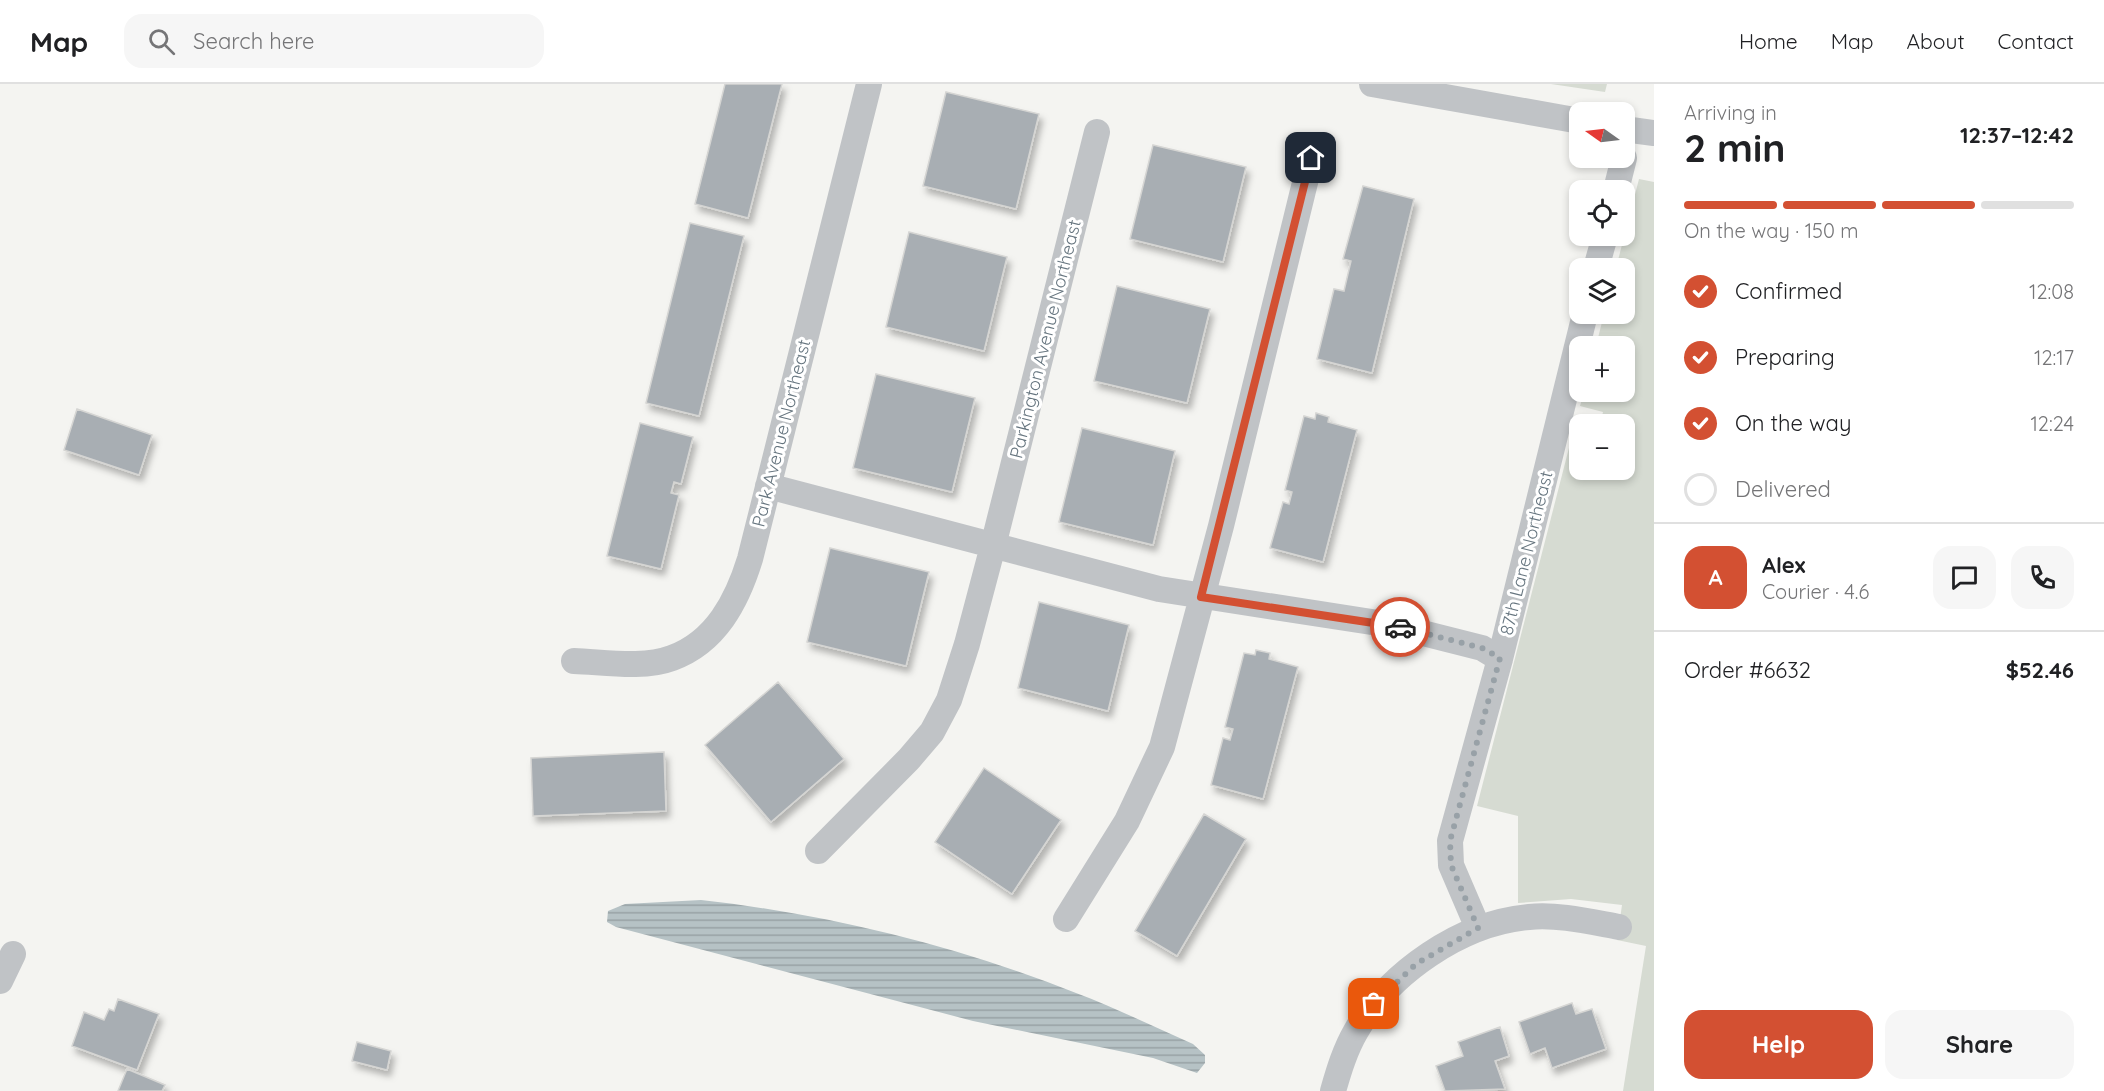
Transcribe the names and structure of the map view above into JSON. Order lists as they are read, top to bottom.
{
  "streets": {
    "street": ["Parkington Avenue Northeast", "Park Avenue Northeast", "87th Lane Northeast"]
  },
  "north": "left",
  "page": {
    "header": "Map",
    "search": "Search here",
    "nav": [
      "Home",
      "Map",
      "About",
      "Contact"
    ],
    "heading": ["2 min", "Arriving in", "12:37–12:42"],
    "panel": [
      "Alex",
      "Courier · 4.6",
      "Order #6632",
      "$52.46"
    ],
    "map_buttons": ["+", "−"],
    "bar": "On the way · 150 m",
    "list": [
      ["Confirmed", "12:08"],
      ["Preparing", "12:17"],
      ["On the way", "12:24"],
      "Delivered"
    ],
    "round": "A",
    "buttons": ["Help", "Share"]
  }
}
